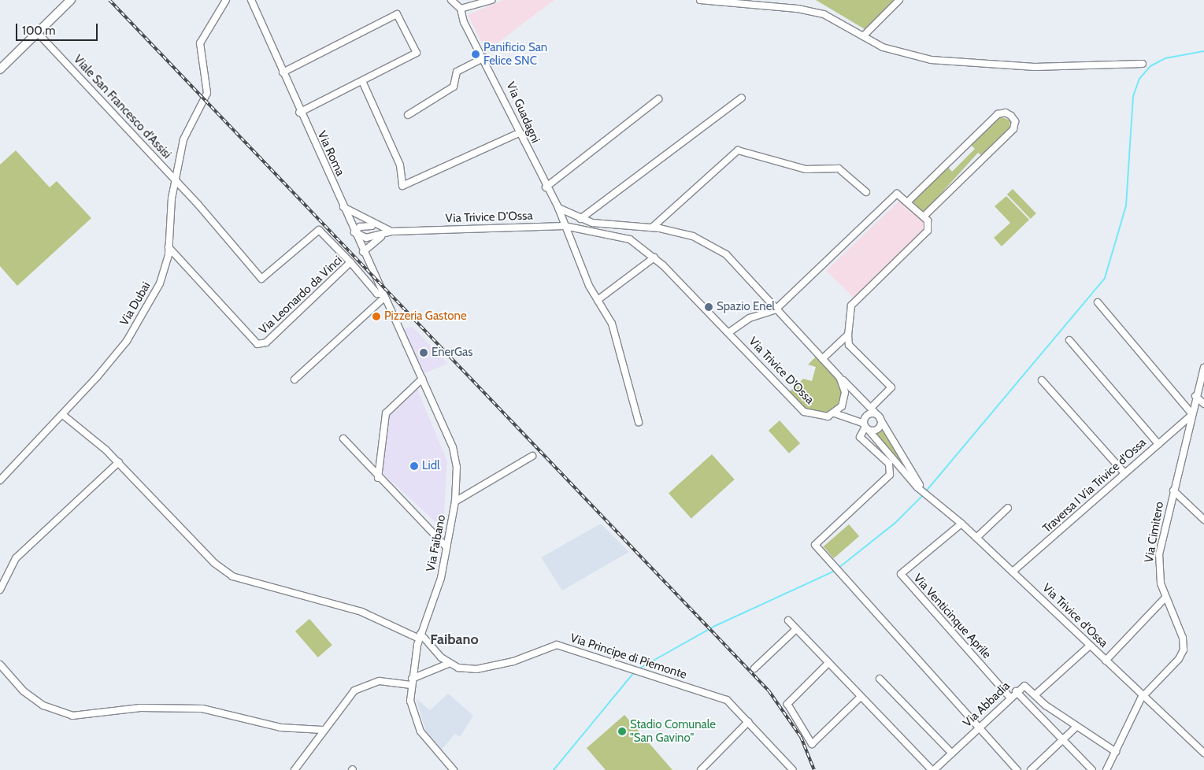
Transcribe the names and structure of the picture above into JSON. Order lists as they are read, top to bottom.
{
  "streets": {
    "street": [
      "Viale San Francesco d'Assisi",
      "Via Guadagni",
      "Via Roma",
      "Via Trivice D'Ossa",
      "Via Leonardo da Vinci",
      "Via Dubai",
      "Traversa I Via Trivice d'Ossa",
      "Via Cimitero",
      "Via Faibano",
      "Via Trivice d'Ossa",
      "Via Venticinque Aprile",
      "Via Principe di Piemonte",
      "Via Abbadia"
    ]
  },
  "crossings": [
    ["Viale San Francesco d'Assisi", "Via Leonardo da Vinci"],
    ["Viale San Francesco d'Assisi", "Via Dubai"],
    ["Via Guadagni", "Via Trivice D'Ossa"],
    ["Via Roma", "Via Trivice D'Ossa"],
    ["Via Roma", "Via Leonardo da Vinci"],
    ["Via Roma", "Via Faibano"],
    ["Via Leonardo da Vinci", "Via Dubai"],
    ["Traversa I Via Trivice d'Ossa", "Via Cimitero"],
    ["Traversa I Via Trivice d'Ossa", "Via Trivice d'Ossa"],
    ["Via Cimitero", "Via Trivice d'Ossa"],
    ["Via Cimitero", "Via Abbadia"],
    ["Via Trivice d'Ossa", "Via Venticinque Aprile"],
    ["Via Venticinque Aprile", "Via Abbadia"]
  ],
  "districts": ["Faibano"],
  "places": [
    "Panificio San Felice SNC",
    "Spazio Enel",
    "Pizzeria Gastone",
    "EnerGas",
    "Lidl",
    "Stadio Comunale \"San Gavino\""
  ],
  "scale_bar": "100 m"
}
